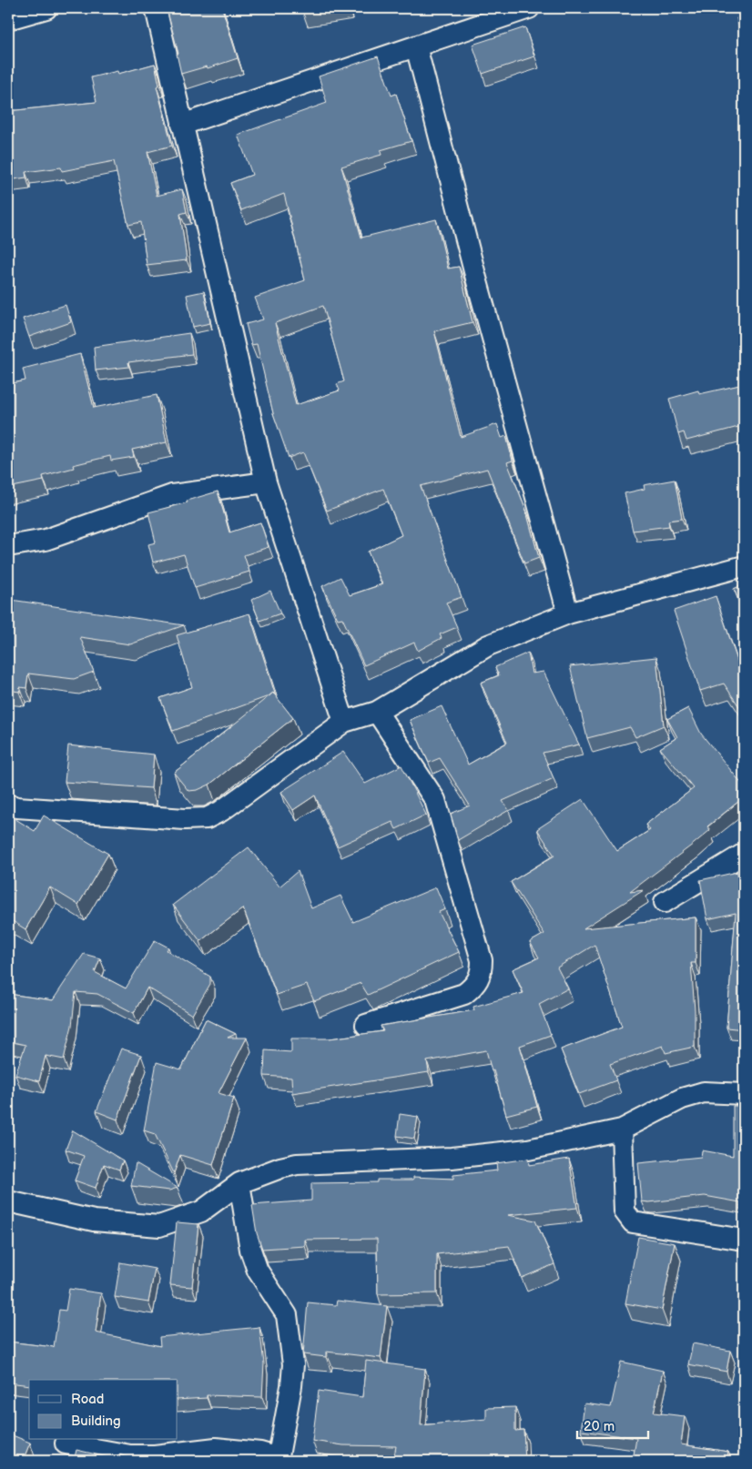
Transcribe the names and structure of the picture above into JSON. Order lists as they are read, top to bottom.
{
  "legend": ["Road", "Building"],
  "scale_bar": "20 m"
}
